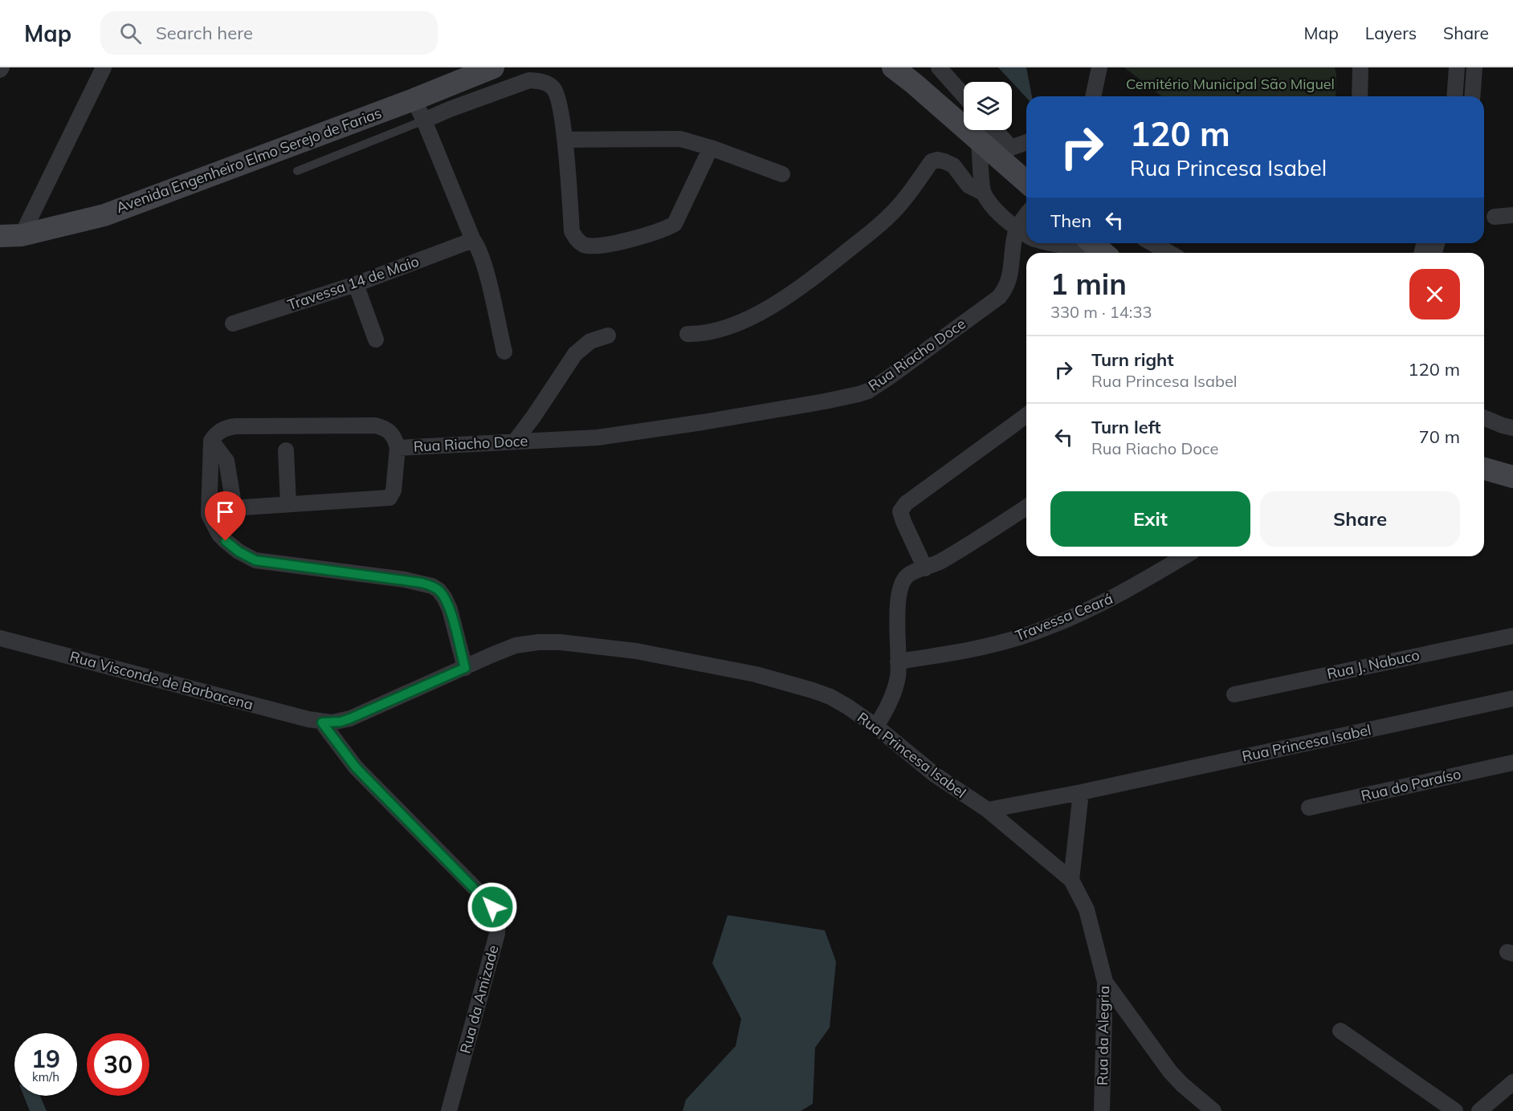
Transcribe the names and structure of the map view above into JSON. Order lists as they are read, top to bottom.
{
  "streets": {
    "main road": ["Avenida Engenheiro Elmo Serejo de Farias"],
    "street": [
      "Travessa 14 de Maio",
      "Rua Riacho Doce",
      "Travessa Ceará",
      "Rua J. Nabuco",
      "Rua Visconde de Barbacena",
      "Rua Princesa Isabel",
      "Rua do Paraíso",
      "Rua da Amizade",
      "Rua da Alegria"
    ]
  },
  "crossings": [
    ["Rua Visconde de Barbacena", "Rua Princesa Isabel"],
    ["Rua Visconde de Barbacena", "Rua da Amizade"],
    ["Rua Princesa Isabel", "Rua da Amizade"],
    ["Rua Princesa Isabel", "Rua da Alegria"]
  ],
  "parks": ["Cemitério Municipal São Miguel"],
  "page": {
    "header": "Map",
    "search": "Search here",
    "nav": ["Map", "Layers", "Share"],
    "turn": ["120 m", "Rua Princesa Isabel"],
    "then": "Then",
    "heading": ["1 min", "330 m · 14:33"],
    "list": [
      {
        "name": "Turn right",
        "note": "Rua Princesa Isabel",
        "value": "120 m"
      },
      {
        "name": "Turn left",
        "note": "Rua Riacho Doce",
        "value": "70 m"
      }
    ],
    "buttons": ["Exit", "Share"],
    "speed": "19 km/h",
    "limit": "30"
  }
}
